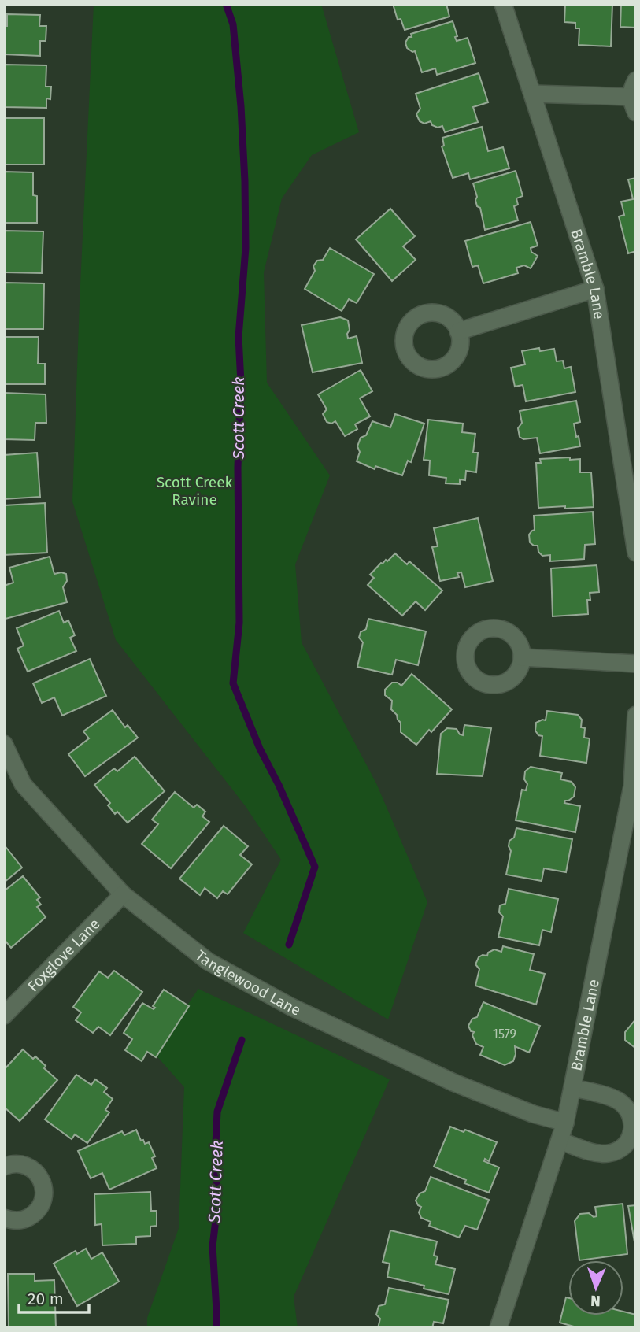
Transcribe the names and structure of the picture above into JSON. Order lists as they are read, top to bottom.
{
  "streets": {
    "street": ["Bramble Lane", "Foxglove Lane", "Tanglewood Lane"]
  },
  "crossings": [
    ["Bramble Lane", "Tanglewood Lane"],
    ["Foxglove Lane", "Tanglewood Lane"]
  ],
  "water": ["Scott Creek"],
  "parks": ["Scott Creek Ravine"],
  "house_numbers": ["1579"],
  "scale_bar": "20 m",
  "north": "bottom"
}
